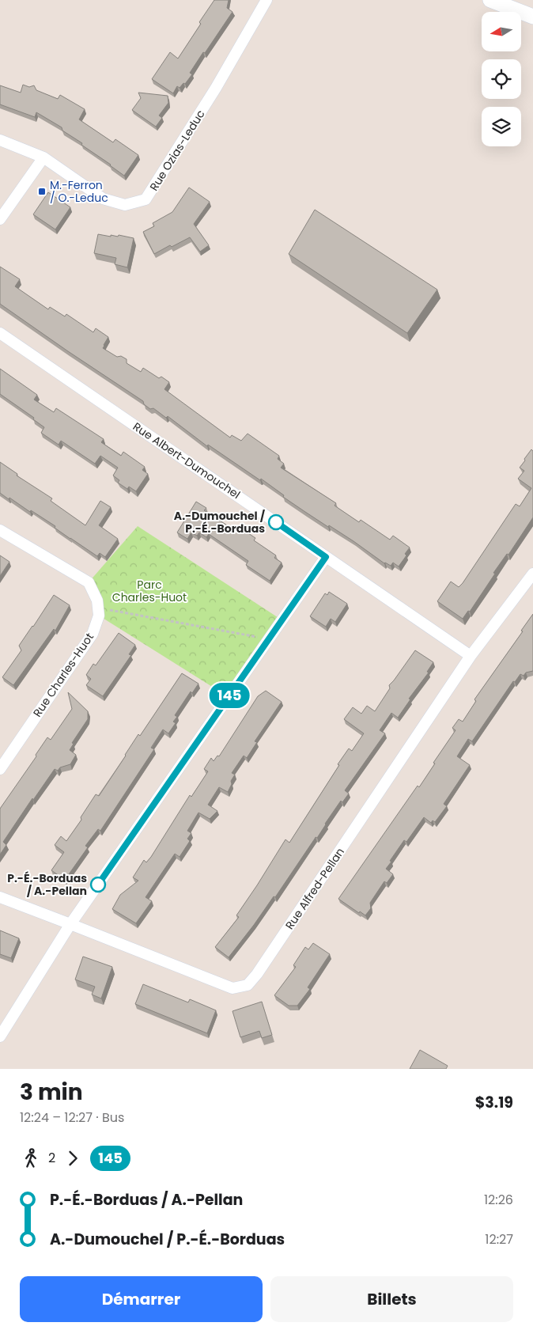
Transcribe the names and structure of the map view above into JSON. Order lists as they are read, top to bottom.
{
  "streets": {
    "street": [
      "Rue Ozias-Leduc",
      "Rue Albert-Dumouchel",
      "Rue Charles-Huot",
      "Rue Alfred-Pellan"
    ]
  },
  "crossings": [
    ["Rue Albert-Dumouchel", "Rue Alfred-Pellan"]
  ],
  "parks": ["Parc Charles-Huot"],
  "places": {
    "transit": ["M.-Ferron / O.-Leduc"],
    "other": ["A.-Dumouchel / P.-É.-Borduas", "P.-É.-Borduas / A.-Pellan"]
  },
  "lines": ["bus line 145"],
  "north": "left",
  "page": {
    "on_map": "145",
    "heading": ["3 min", "12:24 – 12:27 · Bus", "$3.19"],
    "legs": ["2", "145"],
    "list": [
      {
        "name": "P.-É.-Borduas / A.-Pellan",
        "value": "12:26"
      },
      {
        "name": "A.-Dumouchel / P.-É.-Borduas",
        "value": "12:27"
      }
    ],
    "buttons": ["Démarrer", "Billets"]
  }
}
